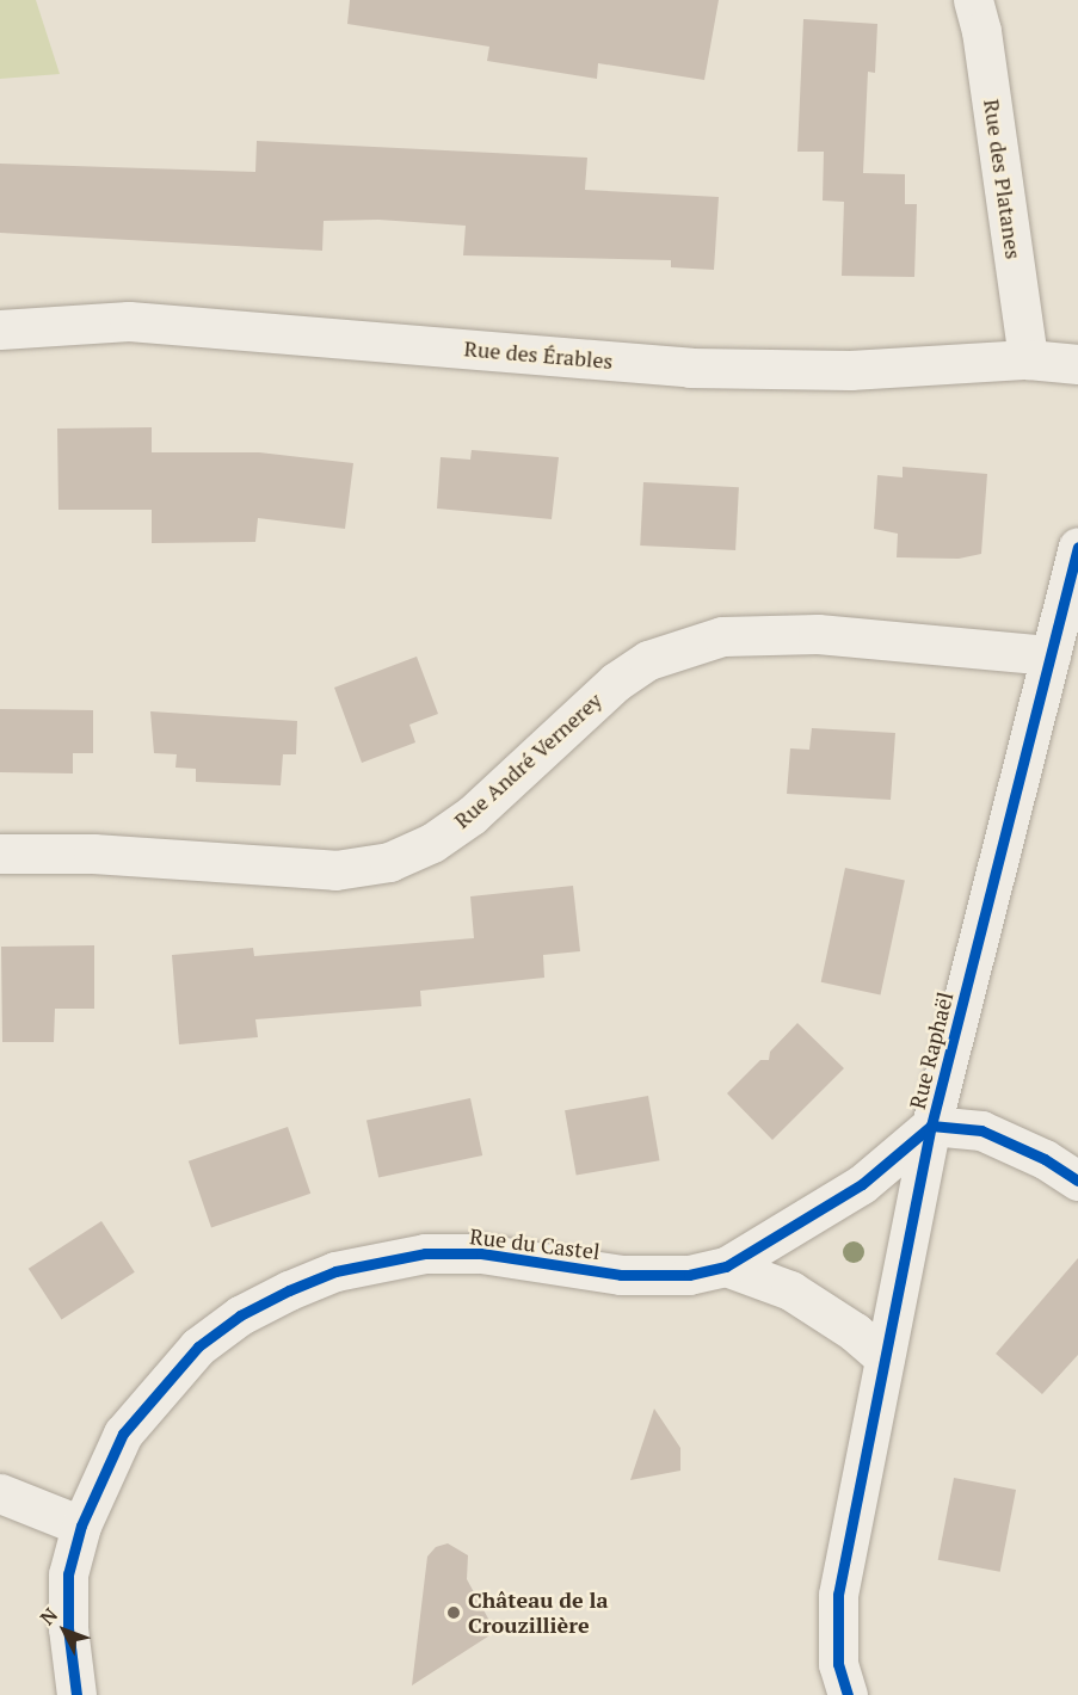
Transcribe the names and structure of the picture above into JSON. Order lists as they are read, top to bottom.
{
  "streets": {
    "street": [
      "Rue des Platanes",
      "Rue des Érables",
      "Rue André Vernerey",
      "Rue Raphaël",
      "Rue du Castel"
    ]
  },
  "crossings": [
    ["Rue des Platanes", "Rue des Érables"],
    ["Rue André Vernerey", "Rue Raphaël"],
    ["Rue Raphaël", "Rue du Castel"]
  ],
  "places": ["Château de la Crouzillière"],
  "north": "top left"
}
